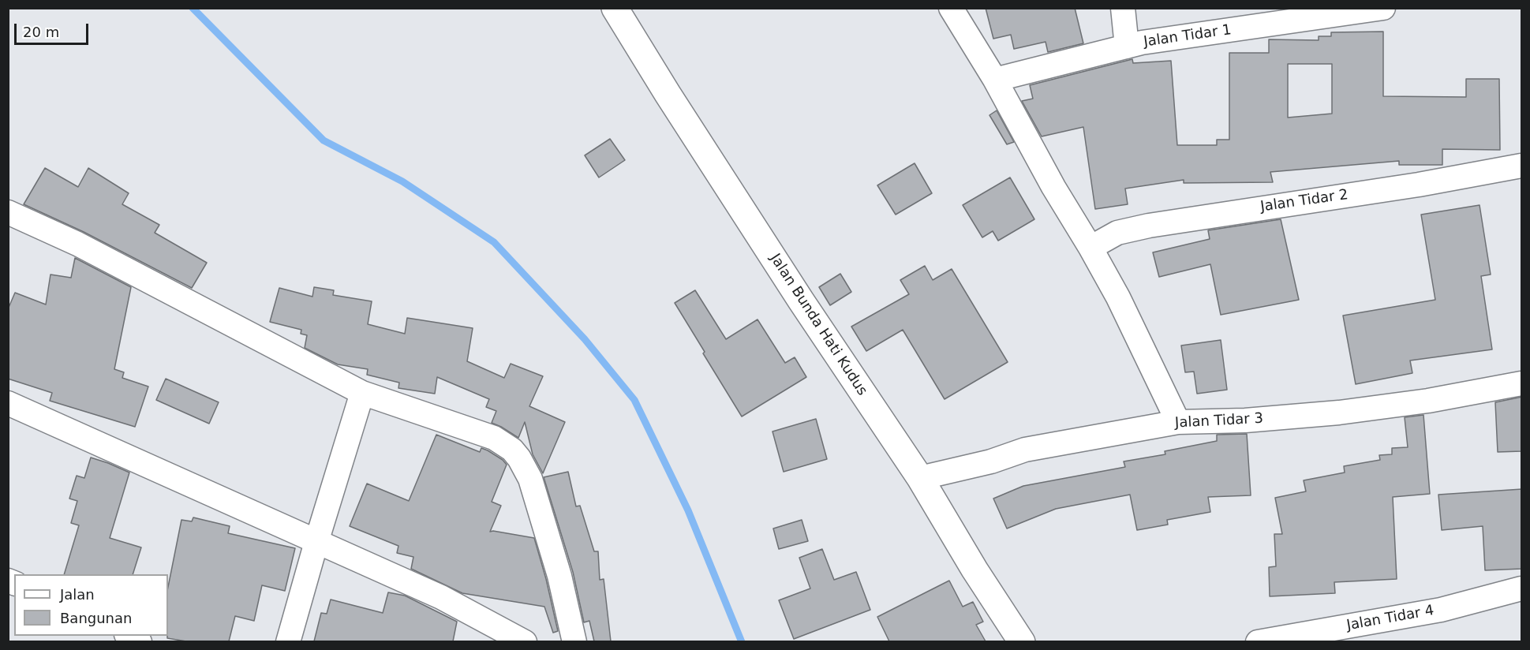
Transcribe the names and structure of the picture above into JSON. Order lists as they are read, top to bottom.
{
  "streets": {
    "street": [
      "Jalan Tidar 1",
      "Jalan Tidar 2",
      "Jalan Bunda Hati Kudus",
      "Jalan Tidar 3",
      "Jalan Tidar 4"
    ]
  },
  "crossings": [
    ["Jalan Bunda Hati Kudus", "Jalan Tidar 3"]
  ],
  "legend": ["Jalan", "Bangunan"],
  "scale_bar": "20 m"
}
